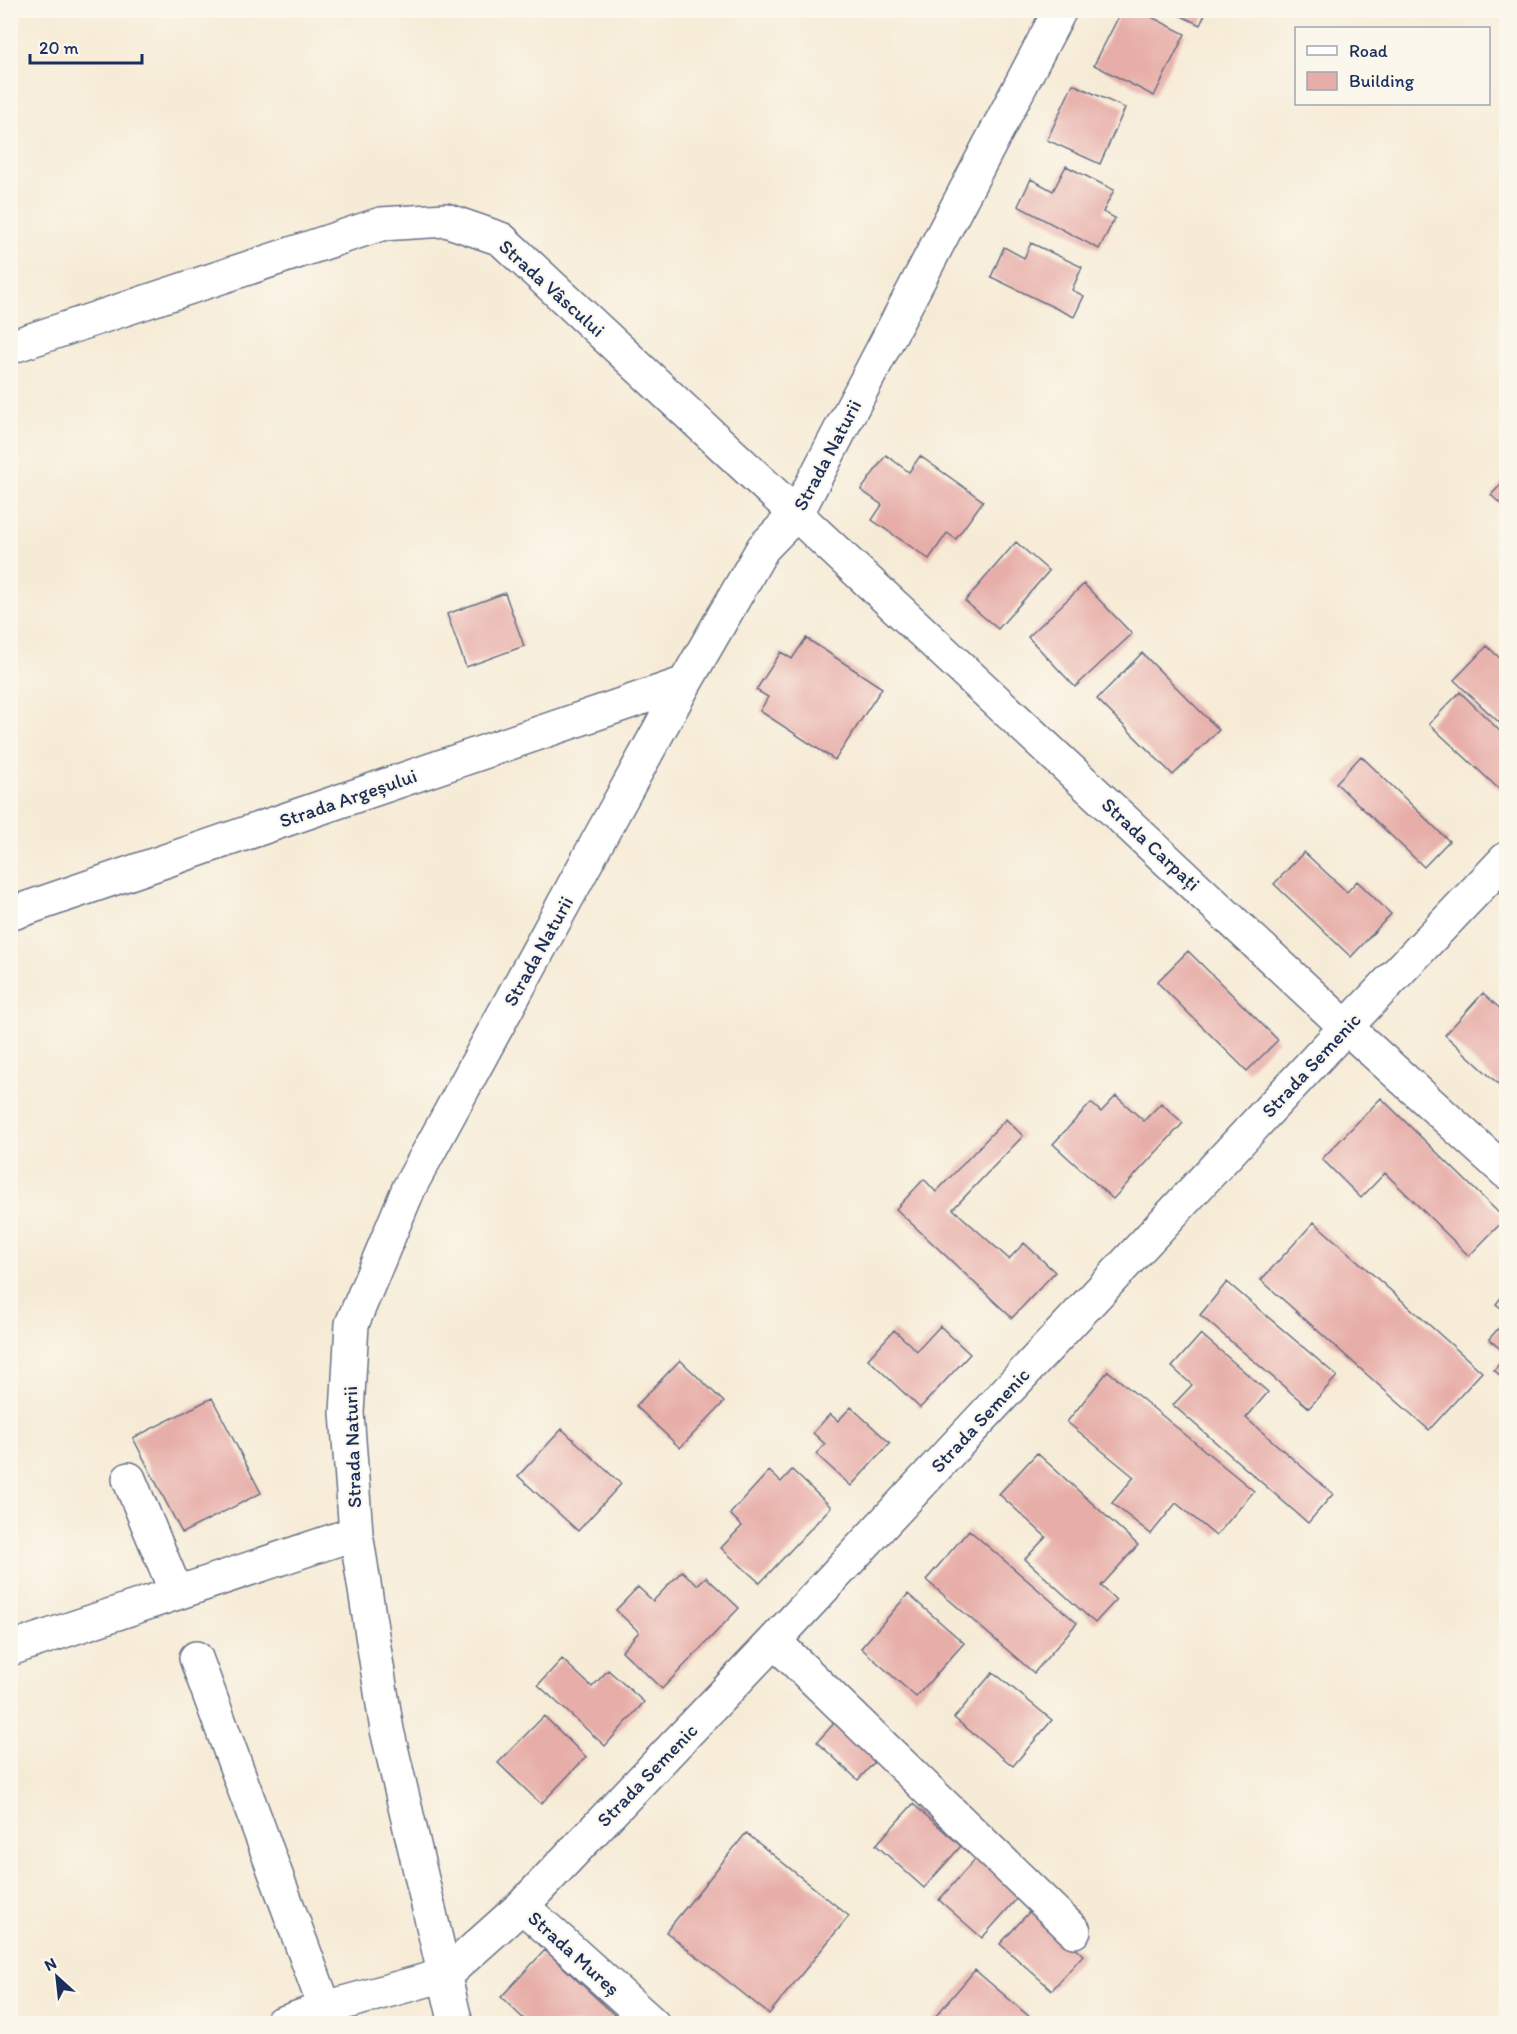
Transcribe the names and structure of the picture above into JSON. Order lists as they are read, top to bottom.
{
  "streets": {
    "street": [
      "Strada Vâscului",
      "Strada Naturii",
      "Strada Argeșului",
      "Strada Carpați",
      "Strada Semenic",
      "Strada Mureș"
    ]
  },
  "crossings": [
    ["Strada Vâscului", "Strada Naturii"],
    ["Strada Vâscului", "Strada Carpați"],
    ["Strada Naturii", "Strada Argeșului"],
    ["Strada Naturii", "Strada Carpați"],
    ["Strada Naturii", "Strada Semenic"],
    ["Strada Carpați", "Strada Semenic"],
    ["Strada Semenic", "Strada Mureș"]
  ],
  "legend": ["Road", "Building"],
  "scale_bar": "20 m",
  "north": "top left"
}
